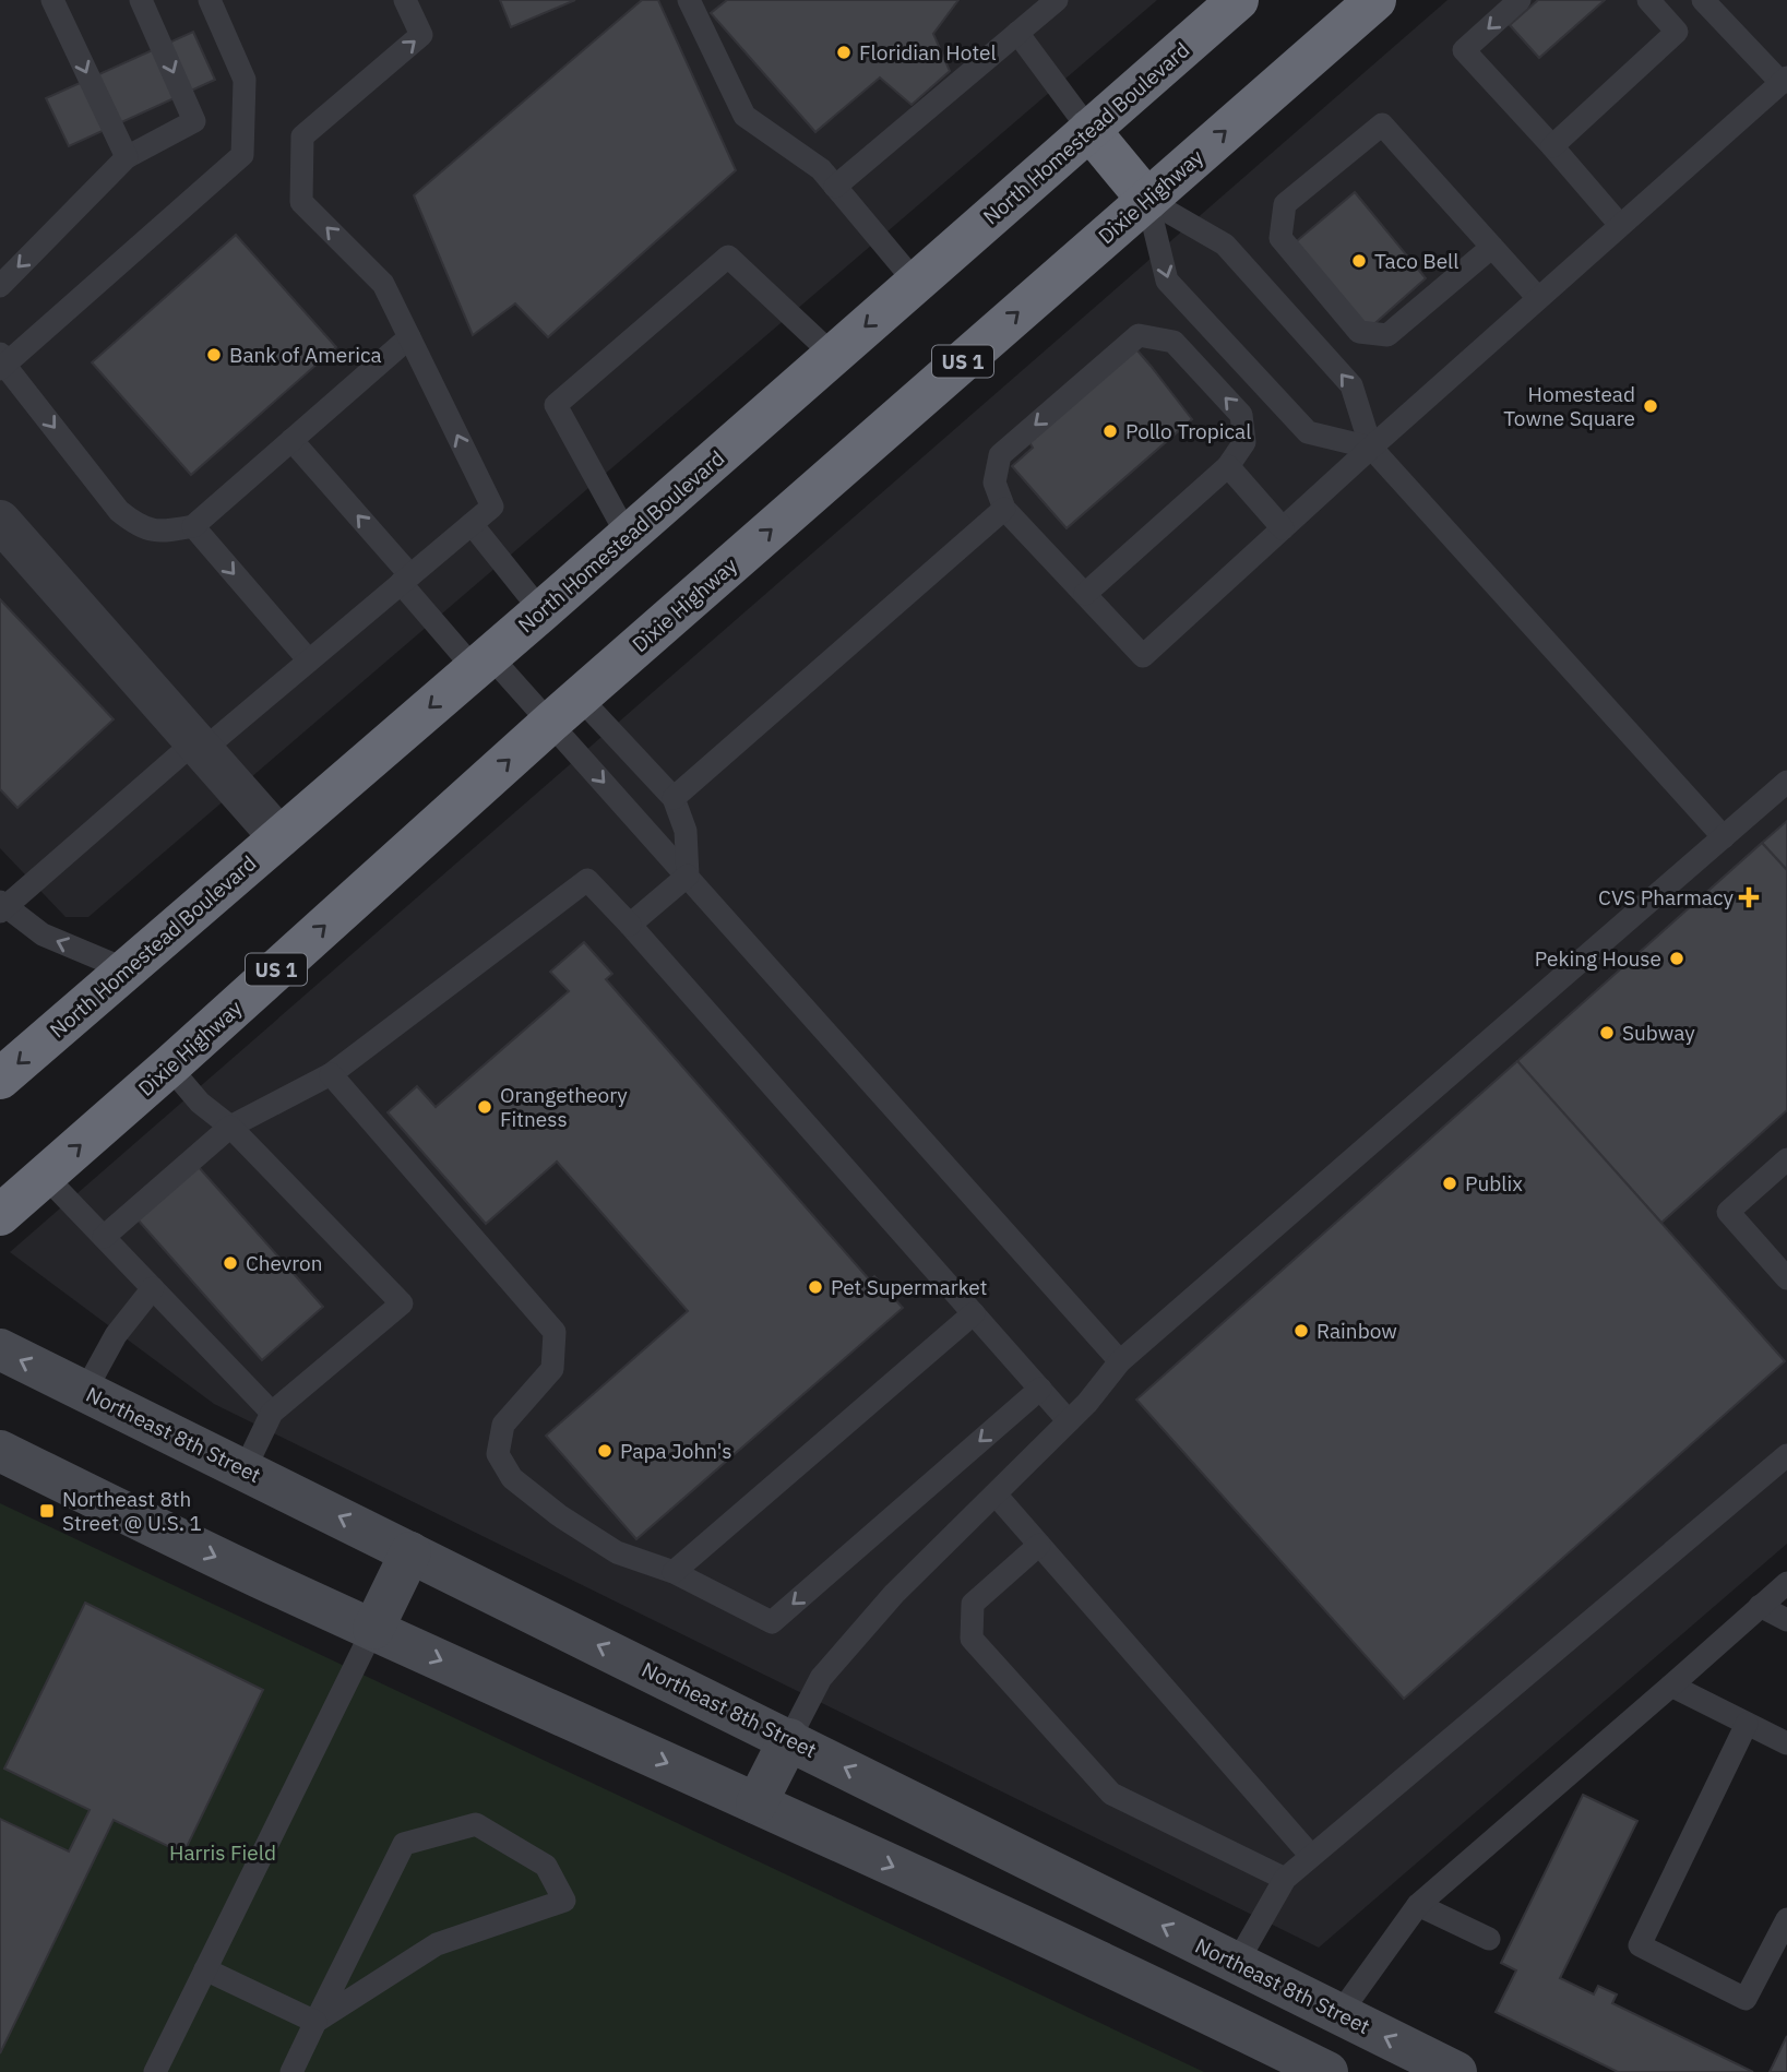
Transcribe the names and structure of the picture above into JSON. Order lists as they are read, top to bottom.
{
  "streets": {
    "highway": ["North Homestead Boulevard", "Dixie Highway", "US 1"],
    "main road": ["Northeast 8th Street"]
  },
  "one_way": ["Dixie Highway"],
  "parks": ["Harris Field"],
  "places": {
    "other": [
      "Floridian Hotel",
      "Taco Bell",
      "Bank of America",
      "Homestead Towne Square",
      "Pollo Tropical",
      "Peking House",
      "Subway",
      "Orangetheory Fitness",
      "Publix",
      "Chevron",
      "Pet Supermarket",
      "Rainbow",
      "Papa John's"
    ],
    "health": ["CVS Pharmacy"],
    "transit": ["Northeast 8th Street @ U.S. 1"]
  }
}
